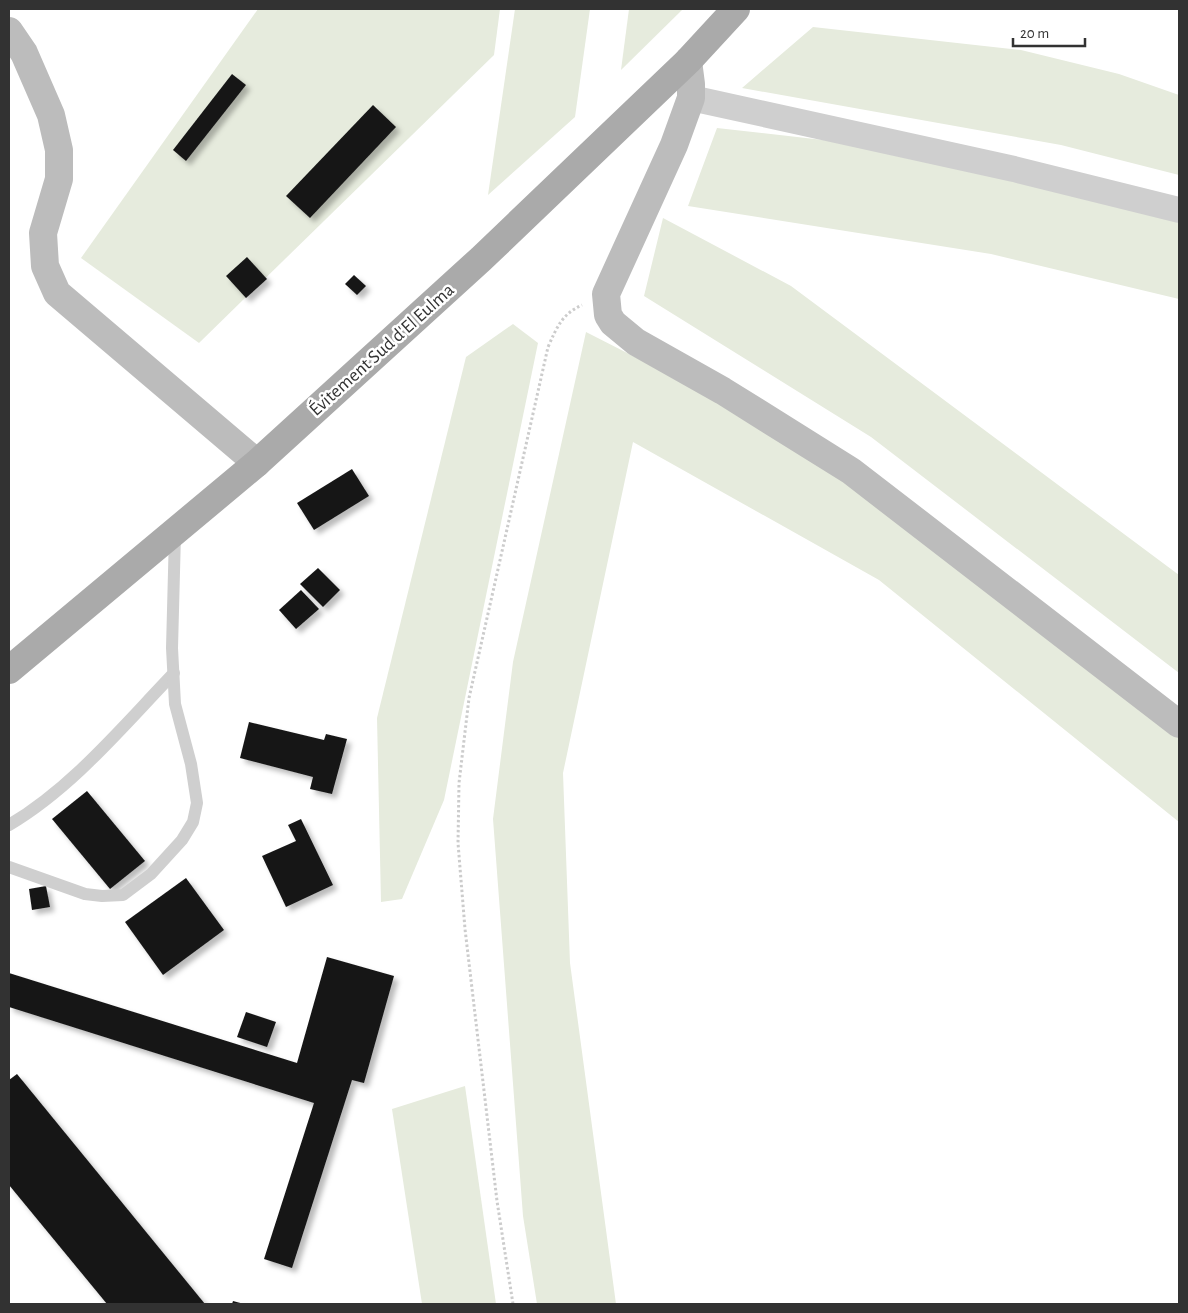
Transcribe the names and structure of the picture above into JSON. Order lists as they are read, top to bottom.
{
  "streets": {
    "main road": ["Évitement Sud d'El Eulma"]
  },
  "scale_bar": "20 m"
}
